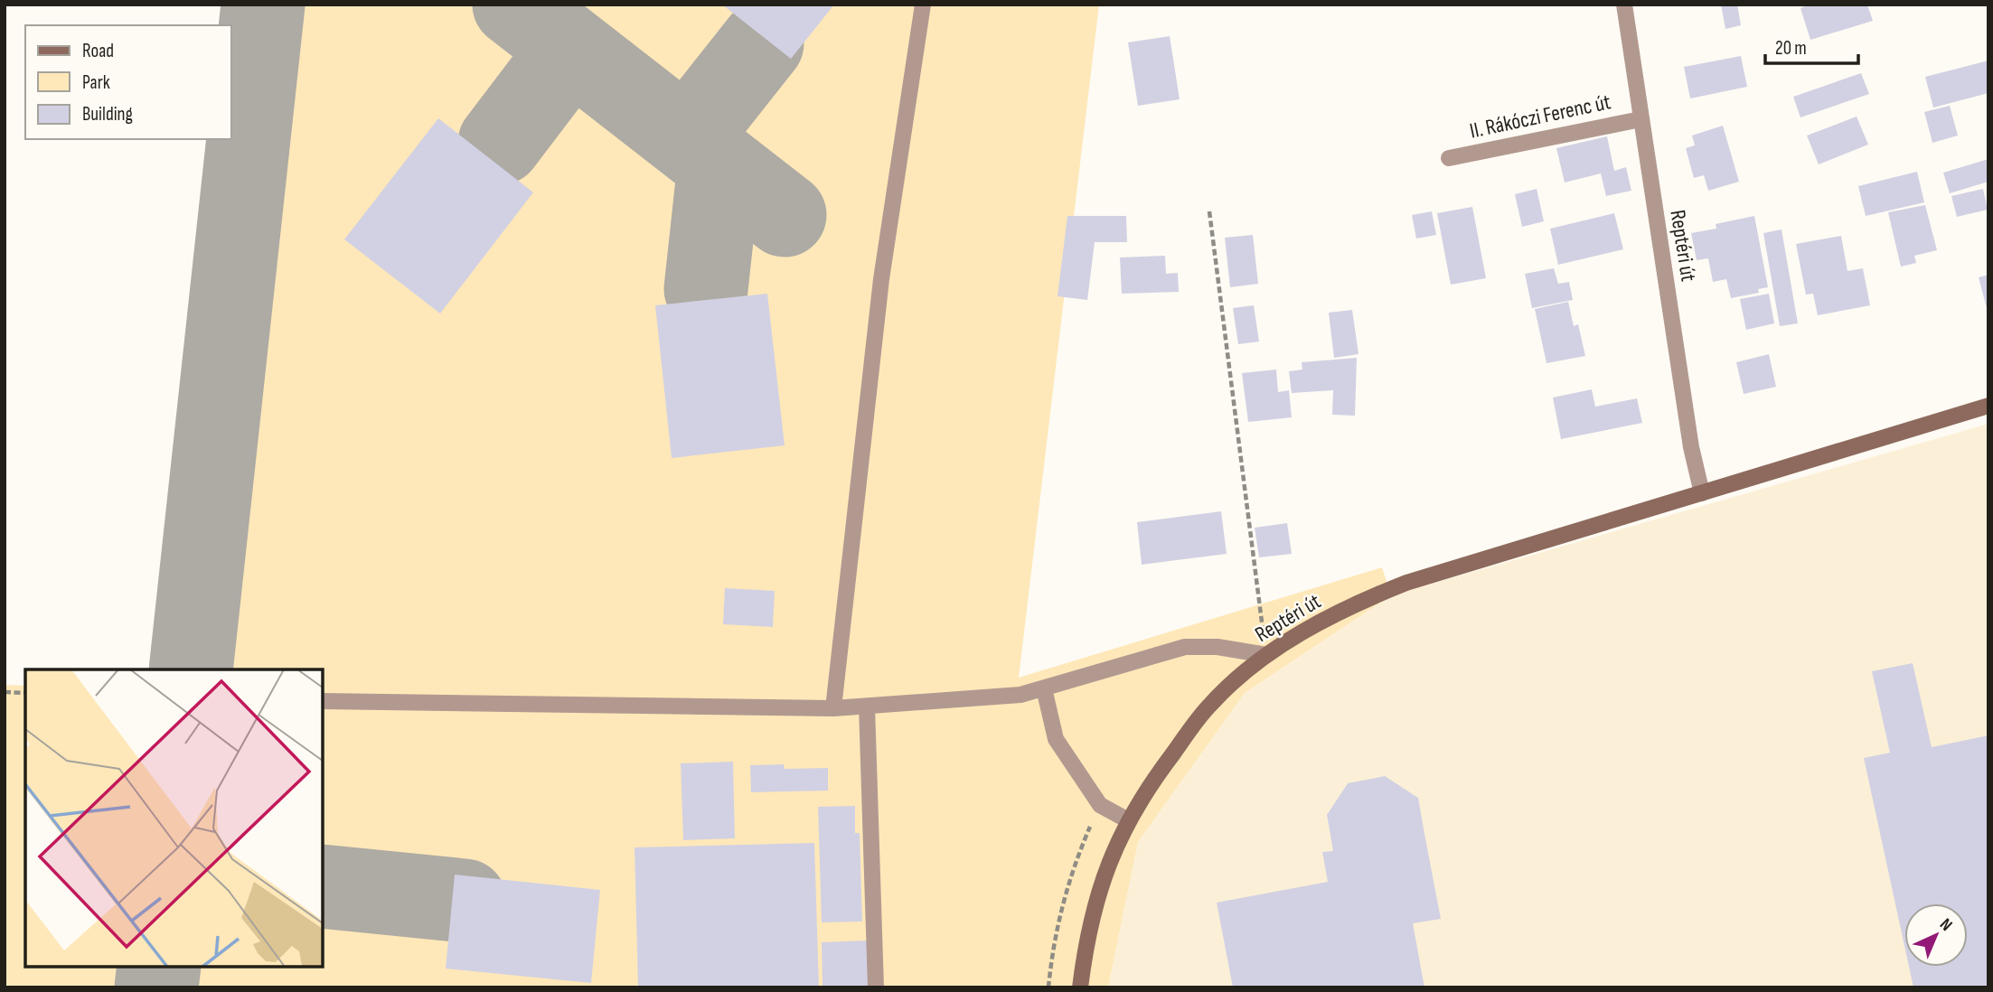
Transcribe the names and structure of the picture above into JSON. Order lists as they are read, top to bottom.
{
  "streets": {
    "main road": ["Reptéri út"],
    "street": ["II. Rákóczi Ferenc út"]
  },
  "crossings": [
    ["II. Rákóczi Ferenc út", "Reptéri út"]
  ],
  "legend": ["Road", "Park", "Building"],
  "scale_bar": "20 m",
  "north": "top right"
}
